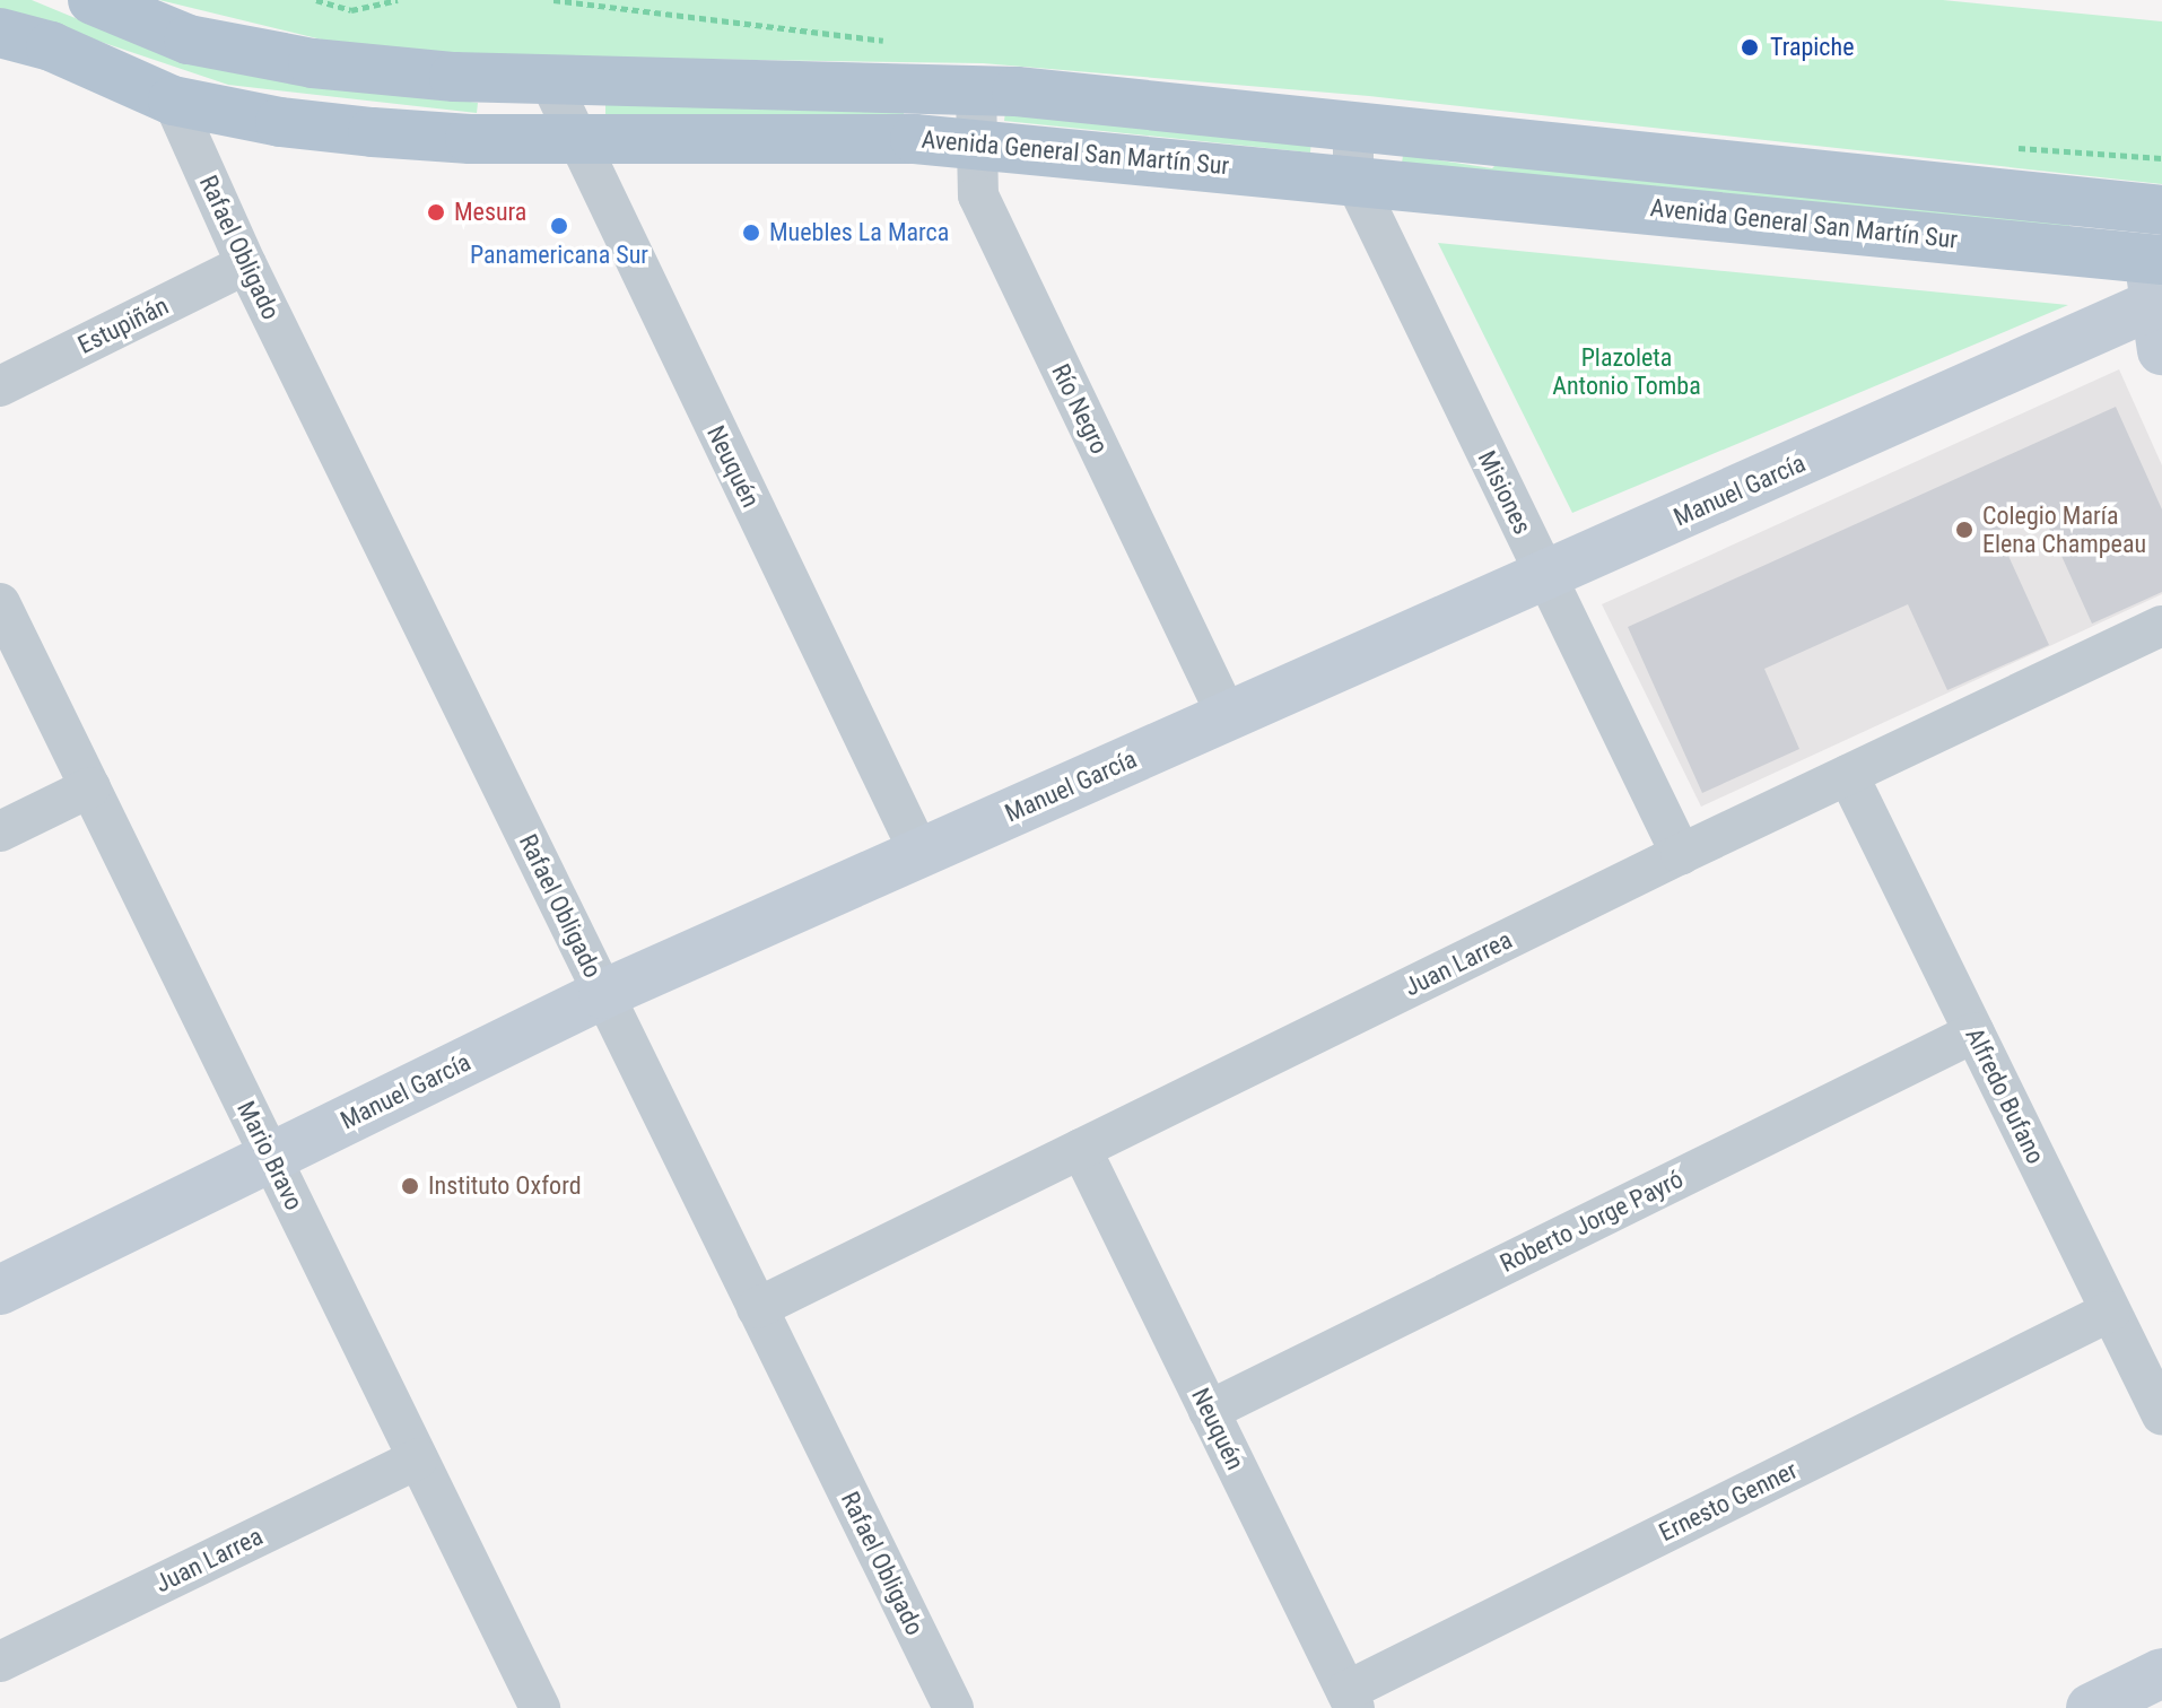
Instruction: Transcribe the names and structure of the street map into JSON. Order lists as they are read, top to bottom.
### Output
{
  "streets": {
    "main road": ["Avenida General San Martín Sur"],
    "street": [
      "Rafael Obligado",
      "Estupiñán",
      "Río Negro",
      "Neuquén",
      "Manuel García",
      "Misiones",
      "Juan Larrea",
      "Alfredo Bufano",
      "Mario Bravo",
      "Roberto Jorge Payró",
      "Ernesto Genner"
    ]
  },
  "crossings": [
    ["Avenida General San Martín Sur", "Rafael Obligado"],
    ["Avenida General San Martín Sur", "Río Negro"],
    ["Avenida General San Martín Sur", "Neuquén"],
    ["Avenida General San Martín Sur", "Manuel García"],
    ["Avenida General San Martín Sur", "Misiones"],
    ["Rafael Obligado", "Estupiñán"],
    ["Rafael Obligado", "Manuel García"],
    ["Rafael Obligado", "Juan Larrea"],
    ["Río Negro", "Manuel García"],
    ["Neuquén", "Manuel García"],
    ["Neuquén", "Juan Larrea"],
    ["Neuquén", "Roberto Jorge Payró"],
    ["Neuquén", "Ernesto Genner"],
    ["Manuel García", "Misiones"],
    ["Manuel García", "Mario Bravo"],
    ["Misiones", "Juan Larrea"],
    ["Juan Larrea", "Alfredo Bufano"],
    ["Juan Larrea", "Mario Bravo"],
    ["Alfredo Bufano", "Roberto Jorge Payró"],
    ["Alfredo Bufano", "Ernesto Genner"]
  ],
  "parks": ["Plazoleta Antonio Tomba"],
  "places": [
    "Trapiche",
    "Mesura",
    "Panamericana Sur",
    "Muebles La Marca",
    "Colegio María Elena Champeau",
    "Instituto Oxford"
  ]
}
